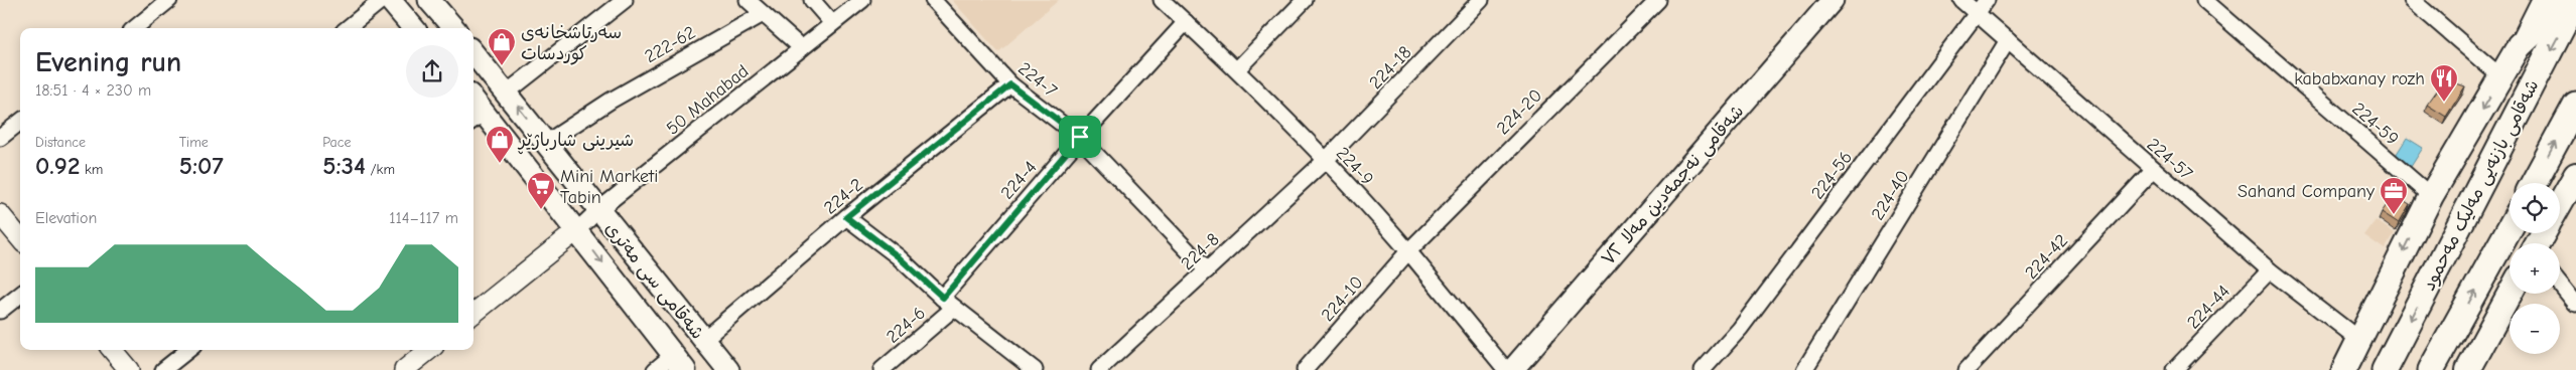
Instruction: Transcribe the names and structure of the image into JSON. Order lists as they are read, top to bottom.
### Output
{
  "streets": {
    "highway": ["شەقامی بازنەیی مەلیک مەحمود"],
    "main road": ["شەقامی نەجمەدین مەلا ٧٢", "شەقامی سی مەتری"],
    "street": [
      "222-62",
      "224-18",
      "224-7",
      "50 Mahabad",
      "224-20",
      "224-59",
      "224-57",
      "224-9",
      "224-56",
      "224-4",
      "224-40",
      "224-2",
      "224-8",
      "224-42",
      "224-10",
      "224-44",
      "224-6"
    ]
  },
  "crossings": [
    ["222-62", "شەقامی سی مەتری"],
    ["224-18", "224-9"],
    ["224-18", "224-8"],
    ["224-7", "224-4"],
    ["224-7", "224-2"],
    ["224-7", "224-8"],
    ["50 Mahabad", "شەقامی سی مەتری"],
    ["224-20", "224-9"],
    ["224-20", "224-10"],
    ["224-57", "224-56"],
    ["224-57", "224-40"],
    ["224-57", "224-42"],
    ["224-57", "224-44"],
    ["224-9", "224-4"],
    ["224-9", "224-8"],
    ["224-9", "224-10"],
    ["224-4", "224-6"],
    ["224-2", "شەقامی سی مەتری"]
  ],
  "places": {
    "shop": ["سە‌رتاشخانە‌ی كوردسات", "شیرینی شارباژێڕ"],
    "restaurant": ["kababxanay rozh"],
    "supermarket": ["Mini Marketi Tabin"],
    "office": ["Sahand Company"]
  },
  "page": {
    "heading": ["Evening run", "18:51 · 4 × 230 m"],
    "stats": [
      ["Distance", "0.92 km"],
      ["Time", "5:07"],
      ["Pace", "5:34 /km"]
    ],
    "map_buttons": ["+", "−"],
    "chart": ["Elevation", "114–117 m"]
  }
}
